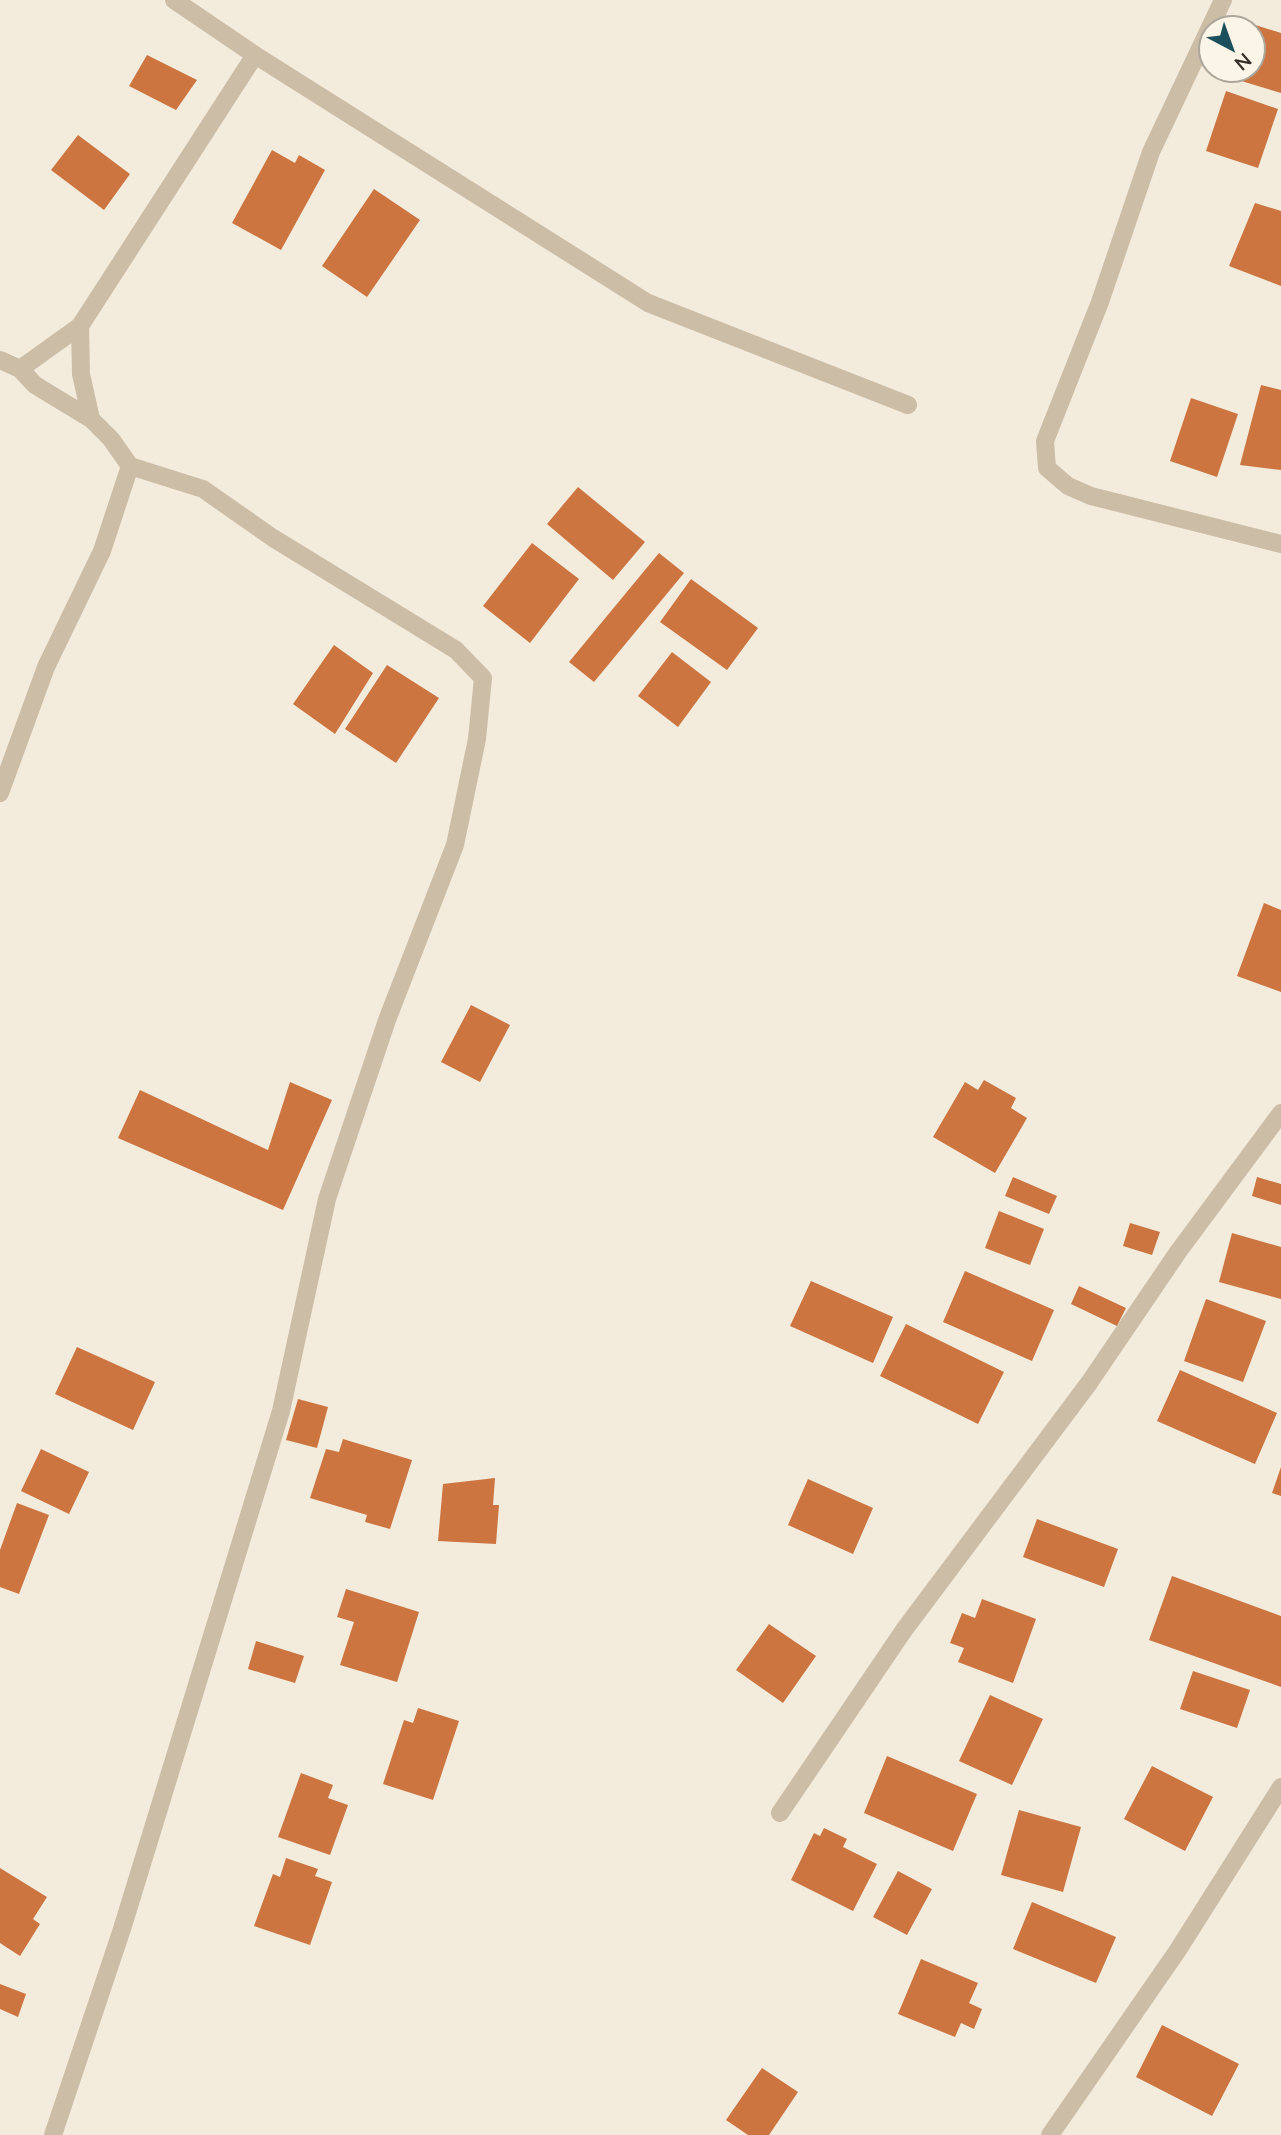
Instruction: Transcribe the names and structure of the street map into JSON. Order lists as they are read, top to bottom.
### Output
{
  "north": "bottom right"
}
